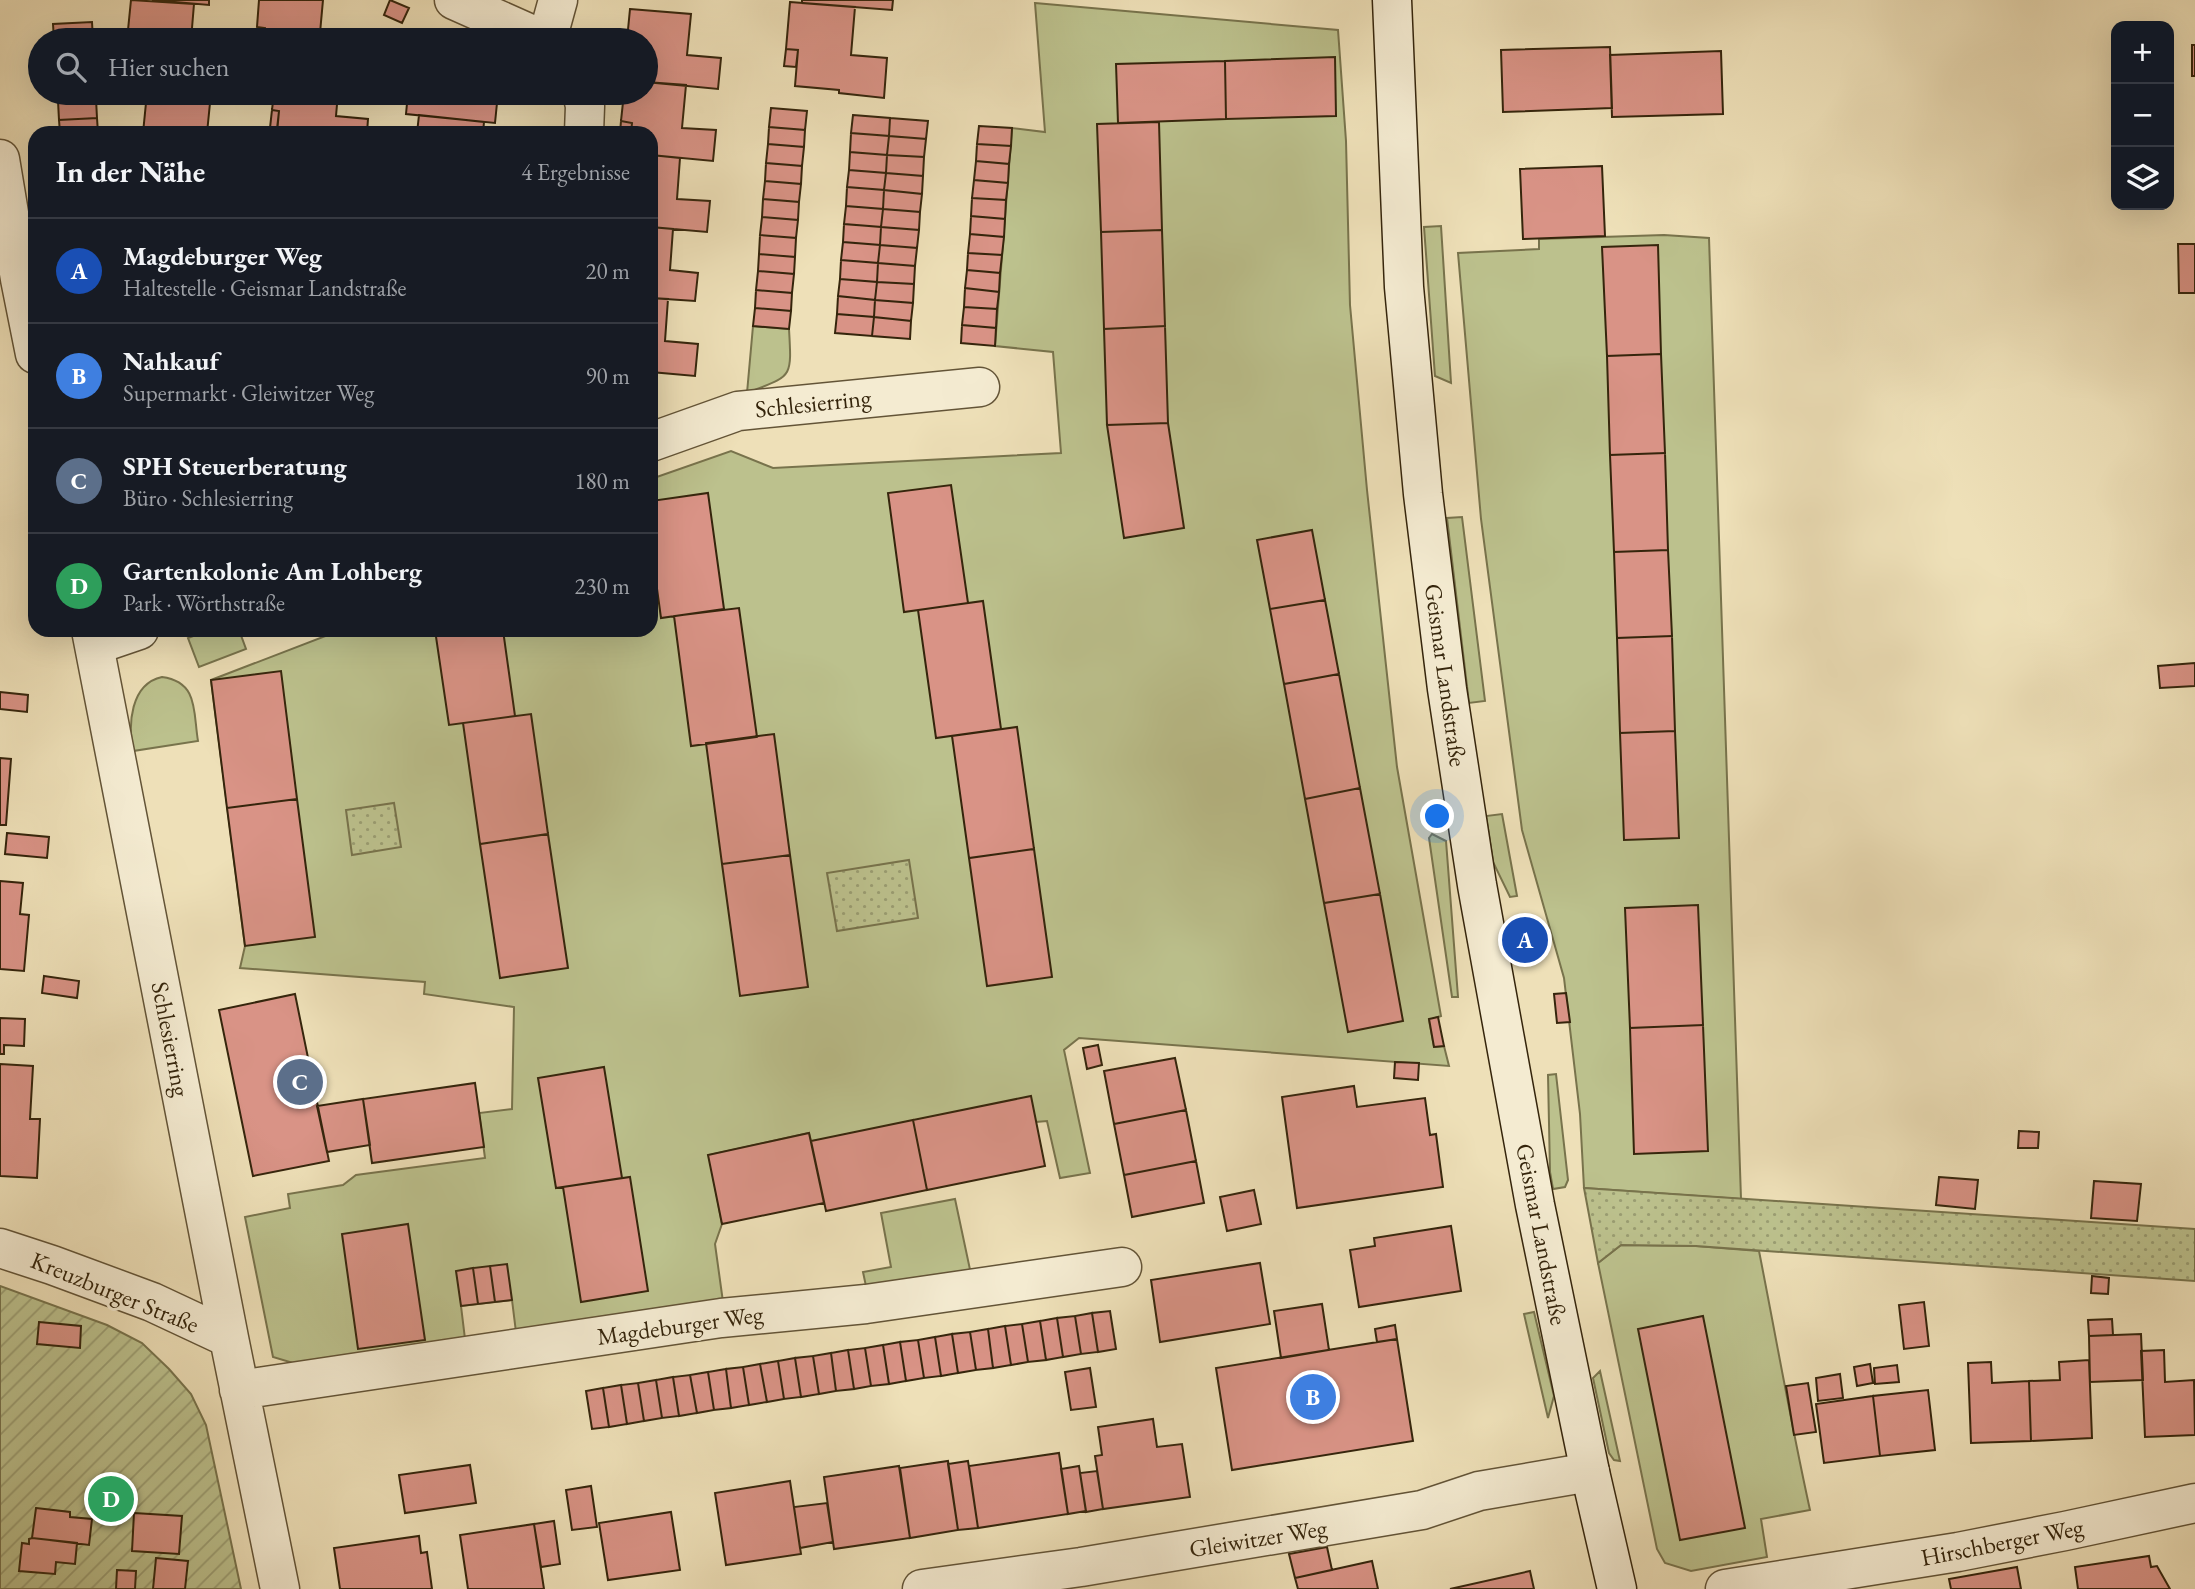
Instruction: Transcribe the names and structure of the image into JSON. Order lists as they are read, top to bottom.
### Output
{
  "streets": {
    "street": [
      "Schlesierring",
      "Geismar Landstraße",
      "Kreuzburger Straße",
      "Magdeburger Weg",
      "Gleiwitzer Weg",
      "Hirschberger Weg"
    ]
  },
  "crossings": [
    ["Schlesierring", "Kreuzburger Straße"],
    ["Schlesierring", "Magdeburger Weg"],
    ["Geismar Landstraße", "Gleiwitzer Weg"]
  ],
  "page": {
    "map_buttons": ["+", "−"],
    "search": "Hier suchen",
    "heading": ["In der Nähe", "4 Ergebnisse"],
    "list": [
      {
        "mark": "A",
        "name": "Magdeburger Weg",
        "note": "Haltestelle · Geismar Landstraße",
        "value": "20 m"
      },
      {
        "mark": "B",
        "name": "Nahkauf",
        "note": "Supermarkt · Gleiwitzer Weg",
        "value": "90 m"
      },
      {
        "mark": "C",
        "name": "SPH Steuerberatung",
        "note": "Büro · Schlesierring",
        "value": "180 m"
      },
      {
        "mark": "D",
        "name": "Gartenkolonie Am Lohberg",
        "note": "Park · Wörthstraße",
        "value": "230 m"
      }
    ],
    "pins": [
      "A",
      "C",
      "B",
      "D"
    ]
  }
}
